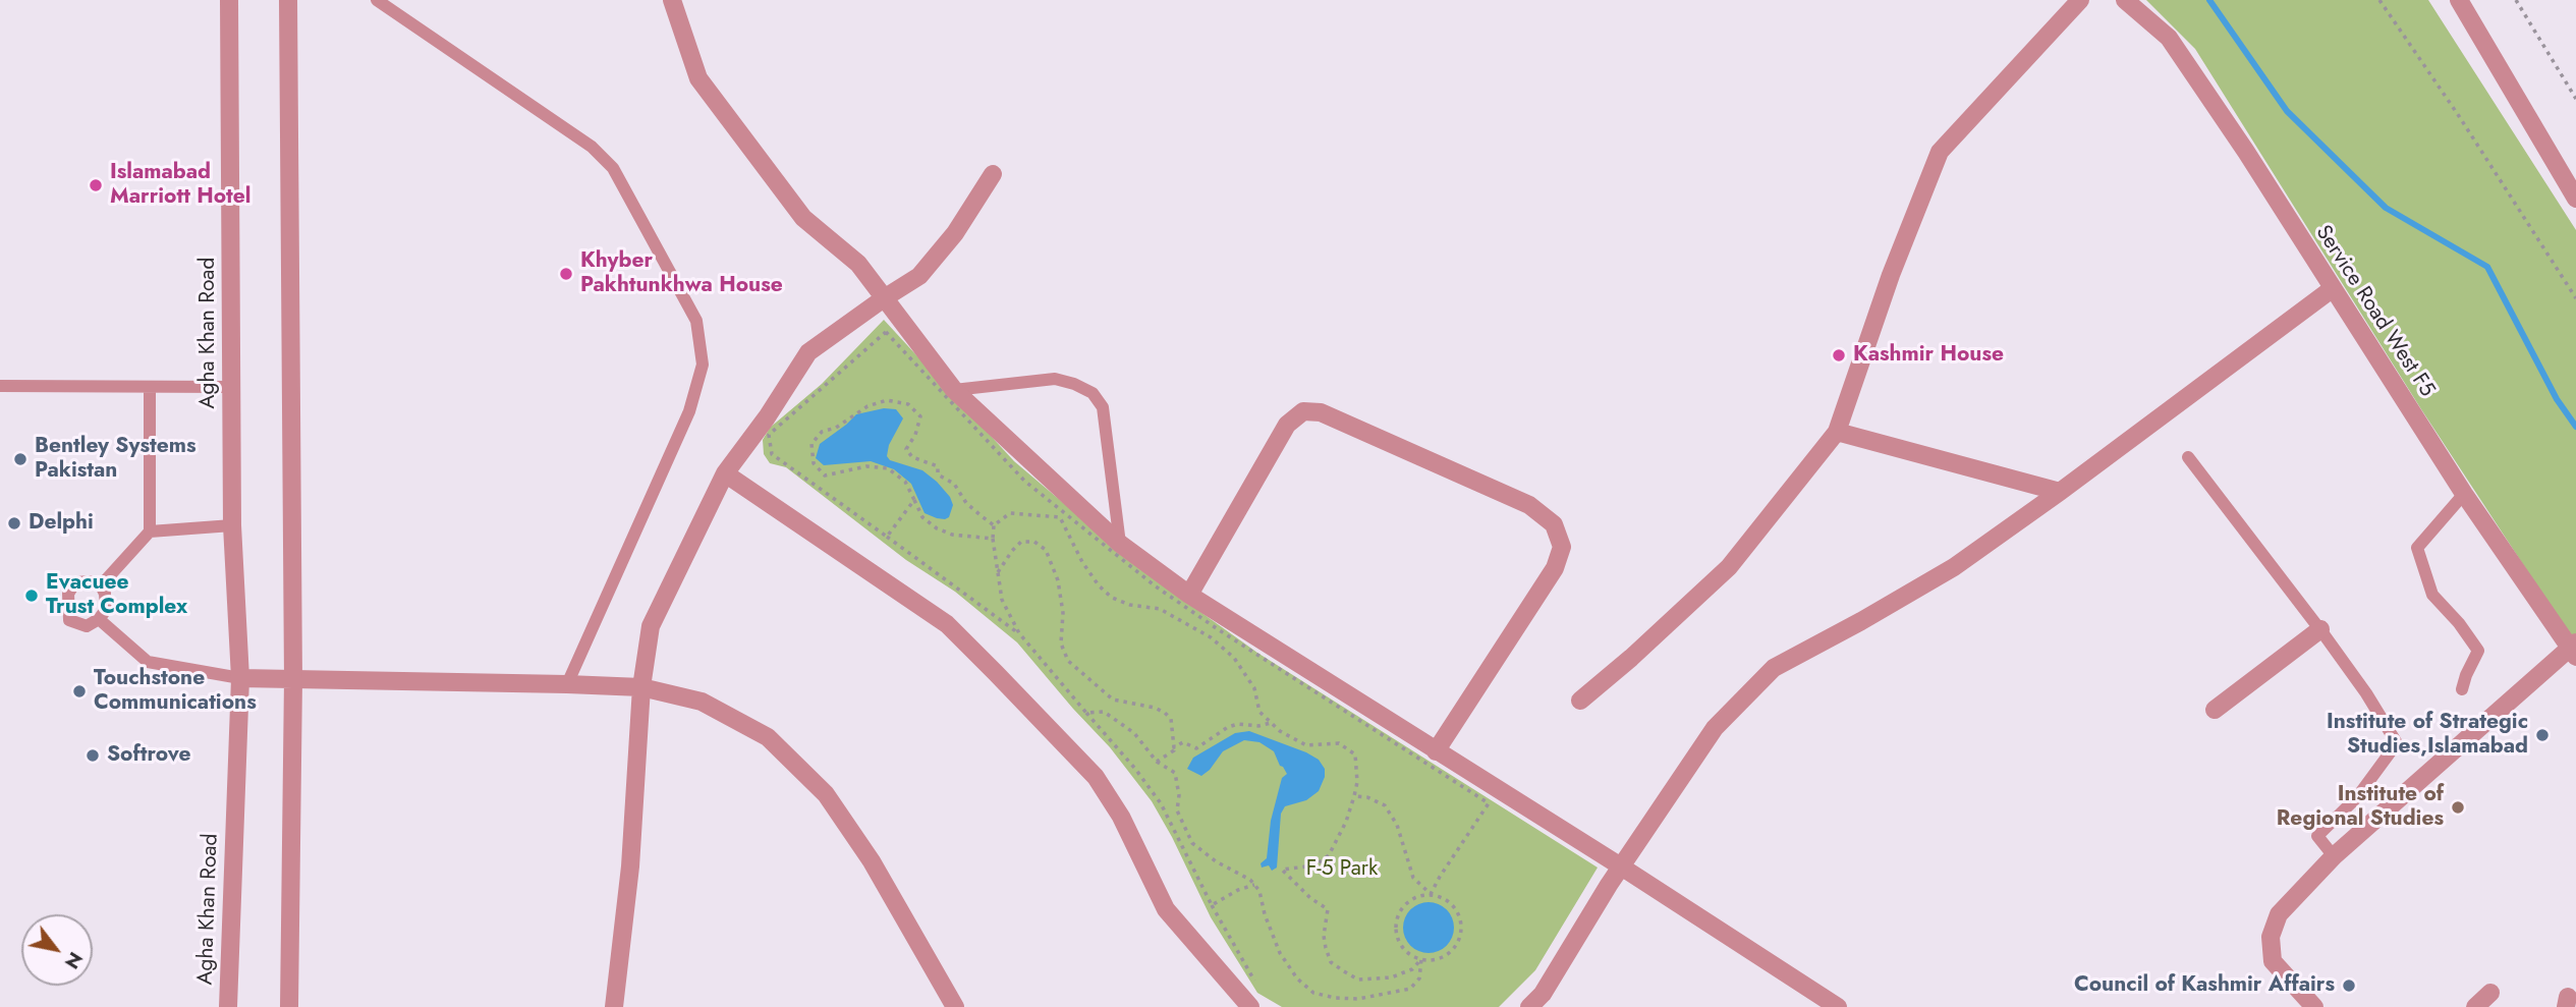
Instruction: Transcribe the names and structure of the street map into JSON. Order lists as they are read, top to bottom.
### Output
{
  "streets": {
    "street": ["Service Road West F5", "Agha Khan Road"]
  },
  "parks": ["F-5 Park"],
  "places": [
    "Islamabad Marriott Hotel",
    "Khyber Pakhtunkhwa House",
    "Kashmir House",
    "Bentley Systems Pakistan",
    "Delphi",
    "Evacuee Trust Complex",
    "Touchstone Communications",
    "Institute of Strategic Studies,Islamabad",
    "Softrove",
    "Institute of Regional Studies",
    "Council of Kashmir Affairs"
  ],
  "north": "bottom right"
}
